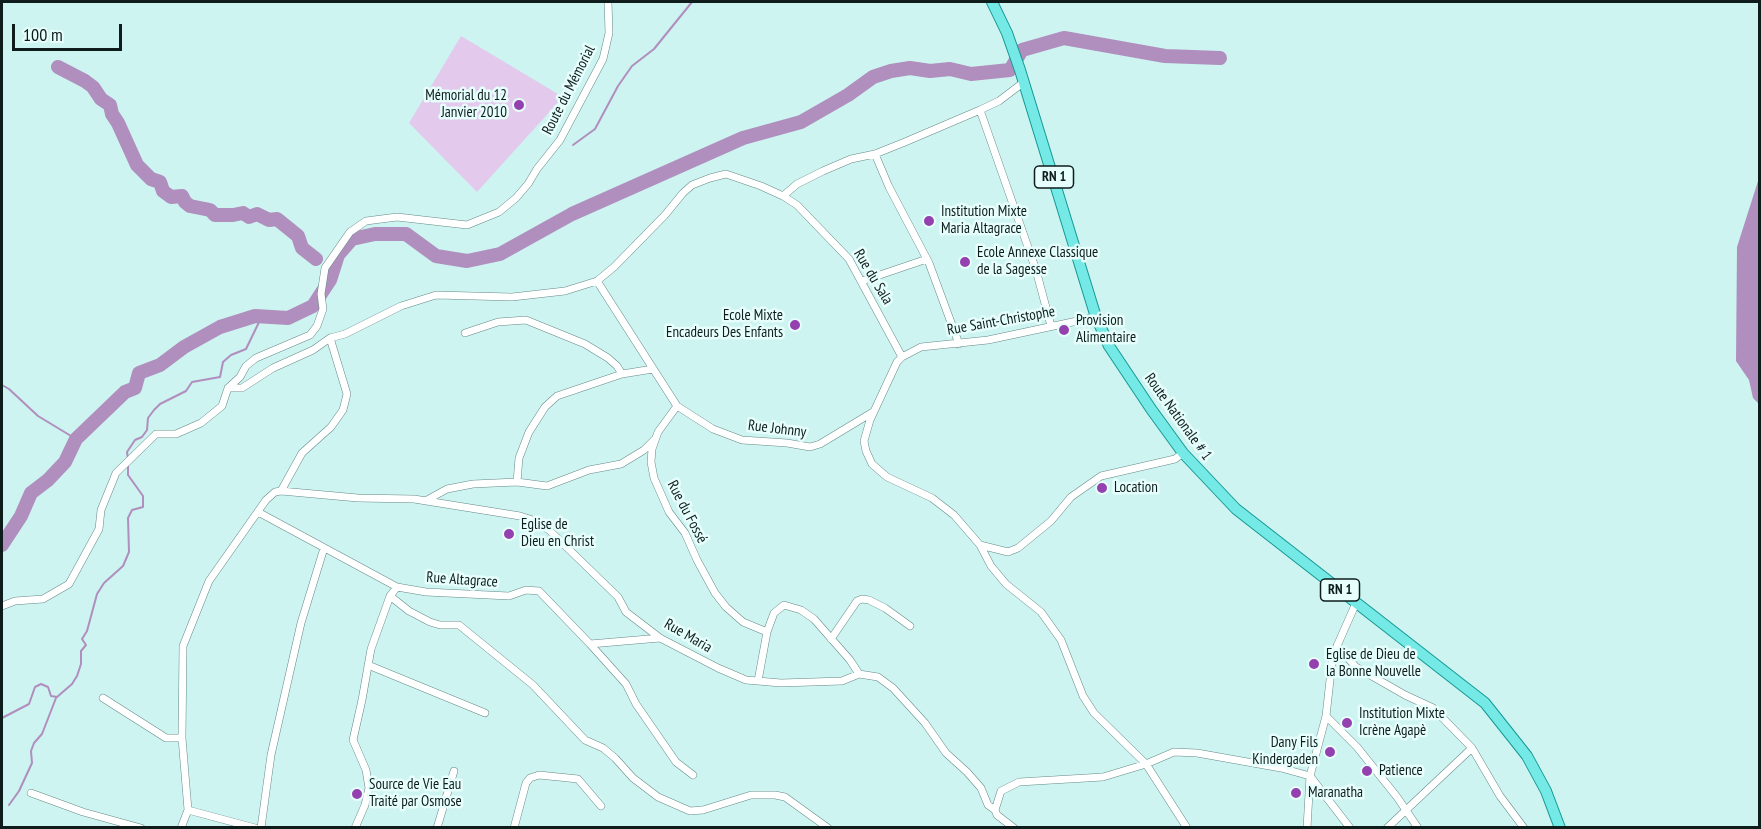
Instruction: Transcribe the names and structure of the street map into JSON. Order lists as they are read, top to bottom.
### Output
{
  "streets": {
    "main road": ["RN 1", "Route Nationale # 1"],
    "street": [
      "Route du Mémorial",
      "Rue du Sala",
      "Rue Saint-Christophe",
      "Rue Johnny",
      "Rue du Fossé",
      "Rue Altagrace",
      "Rue Maria"
    ]
  },
  "crossings": [
    ["Rue du Sala", "Rue Saint-Christophe"],
    ["Rue Saint-Christophe", "Route Nationale # 1"],
    ["Rue Johnny", "Rue du Fossé"]
  ],
  "places": [
    "Mémorial du 12 Janvier 2010",
    "Institution Mixte Maria Altagrace",
    "Ecole Annexe Classique de la Sagesse",
    "Ecole Mixte Encadeurs Des Enfants",
    "Provision Alimentaire",
    "Location",
    "Eglise de Dieu en Christ",
    "Eglise de Dieu de la Bonne Nouvelle",
    "Institution Mixte Icrène Agapè",
    "Dany Fils Kindergaden",
    "Patience",
    "Maranatha",
    "Source de Vie Eau Traité par Osmose"
  ],
  "scale_bar": "100 m"
}
